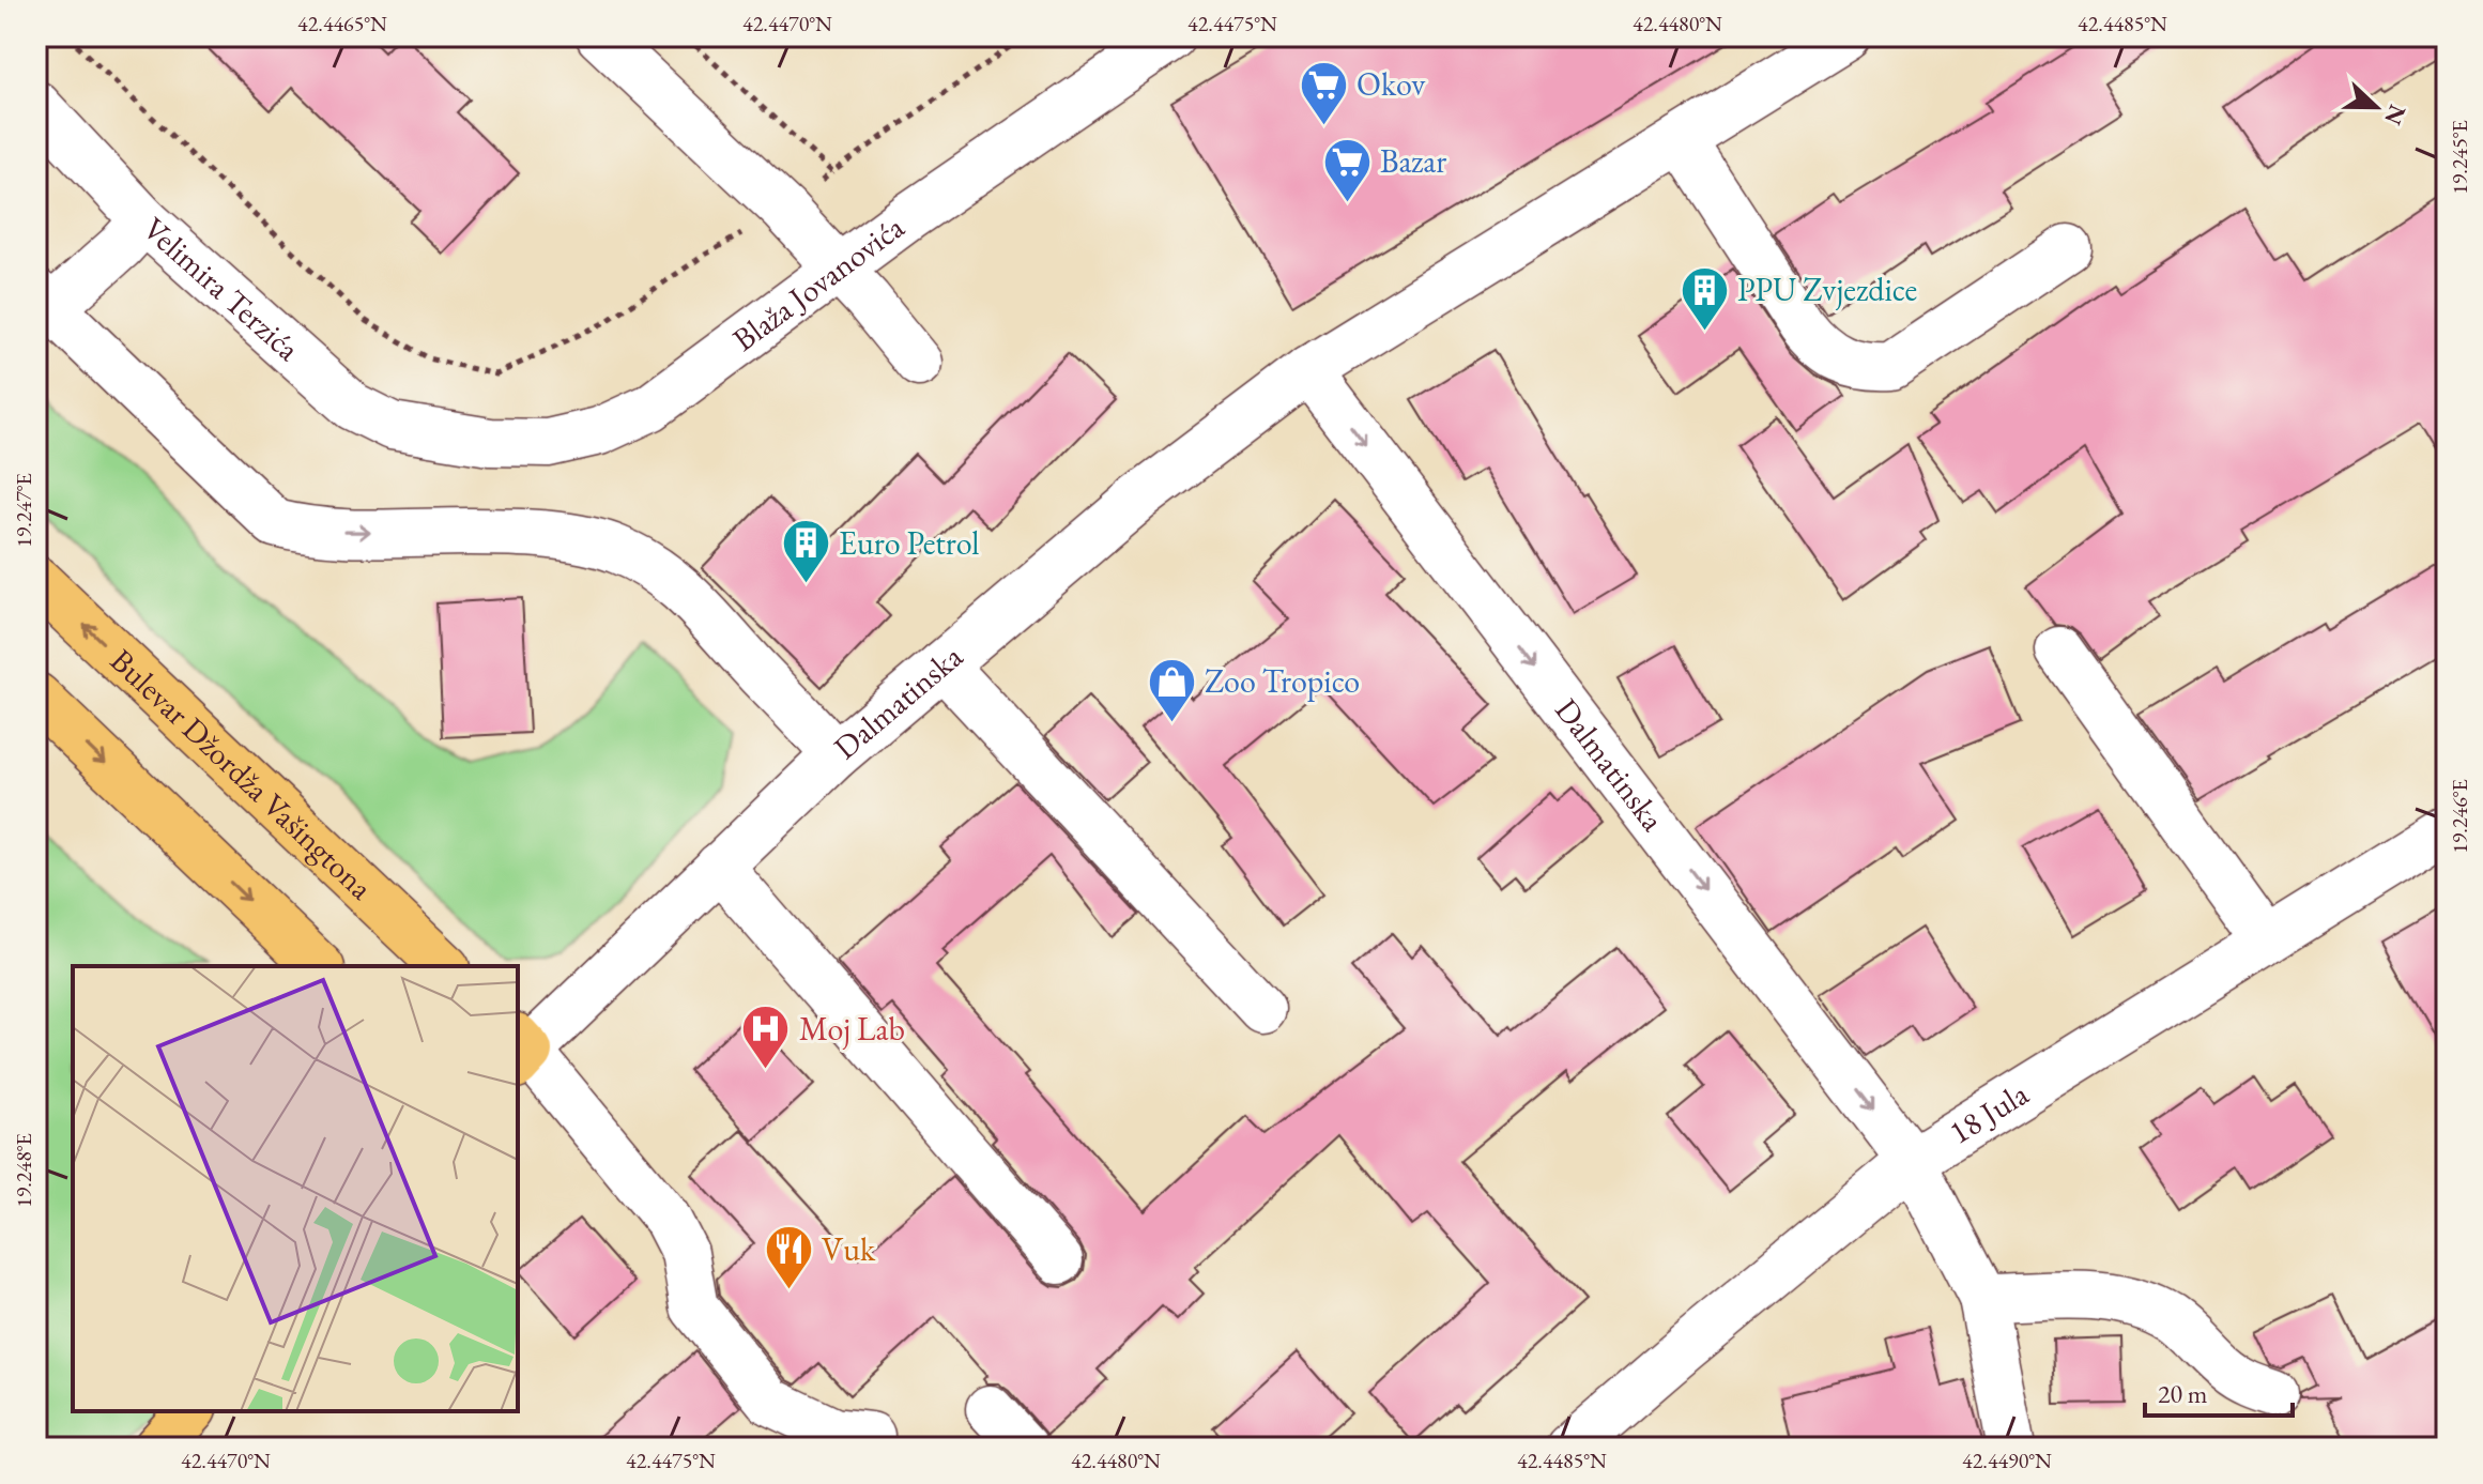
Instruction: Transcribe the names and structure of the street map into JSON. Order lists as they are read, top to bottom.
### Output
{
  "streets": {
    "main road": ["Bulevar Džordža Vašingtona"],
    "street": [
      "Blaža Jovanovića",
      "Velimira Terzića",
      "Dalmatinska",
      "18 Jula"
    ]
  },
  "crossings": [
    ["Blaža Jovanovića", "Velimira Terzića"],
    ["Dalmatinska", "18 Jula"]
  ],
  "places": {
    "supermarket": ["Okov", "Bazar"],
    "building": ["PPU Zvjezdice", "Euro Petrol"],
    "shop": ["Zoo Tropico"],
    "hospital": ["Moj Lab"],
    "restaurant": ["Vuk"]
  },
  "scale_bar": "20 m",
  "north": "right",
  "coordinates": [
    "42.4465°N",
    "42.4470°N",
    "42.4475°N",
    "42.4480°N",
    "42.4485°N",
    "19.245°E",
    "19.247°E",
    "19.246°E",
    "19.248°E",
    "42.4490°N"
  ]
}
